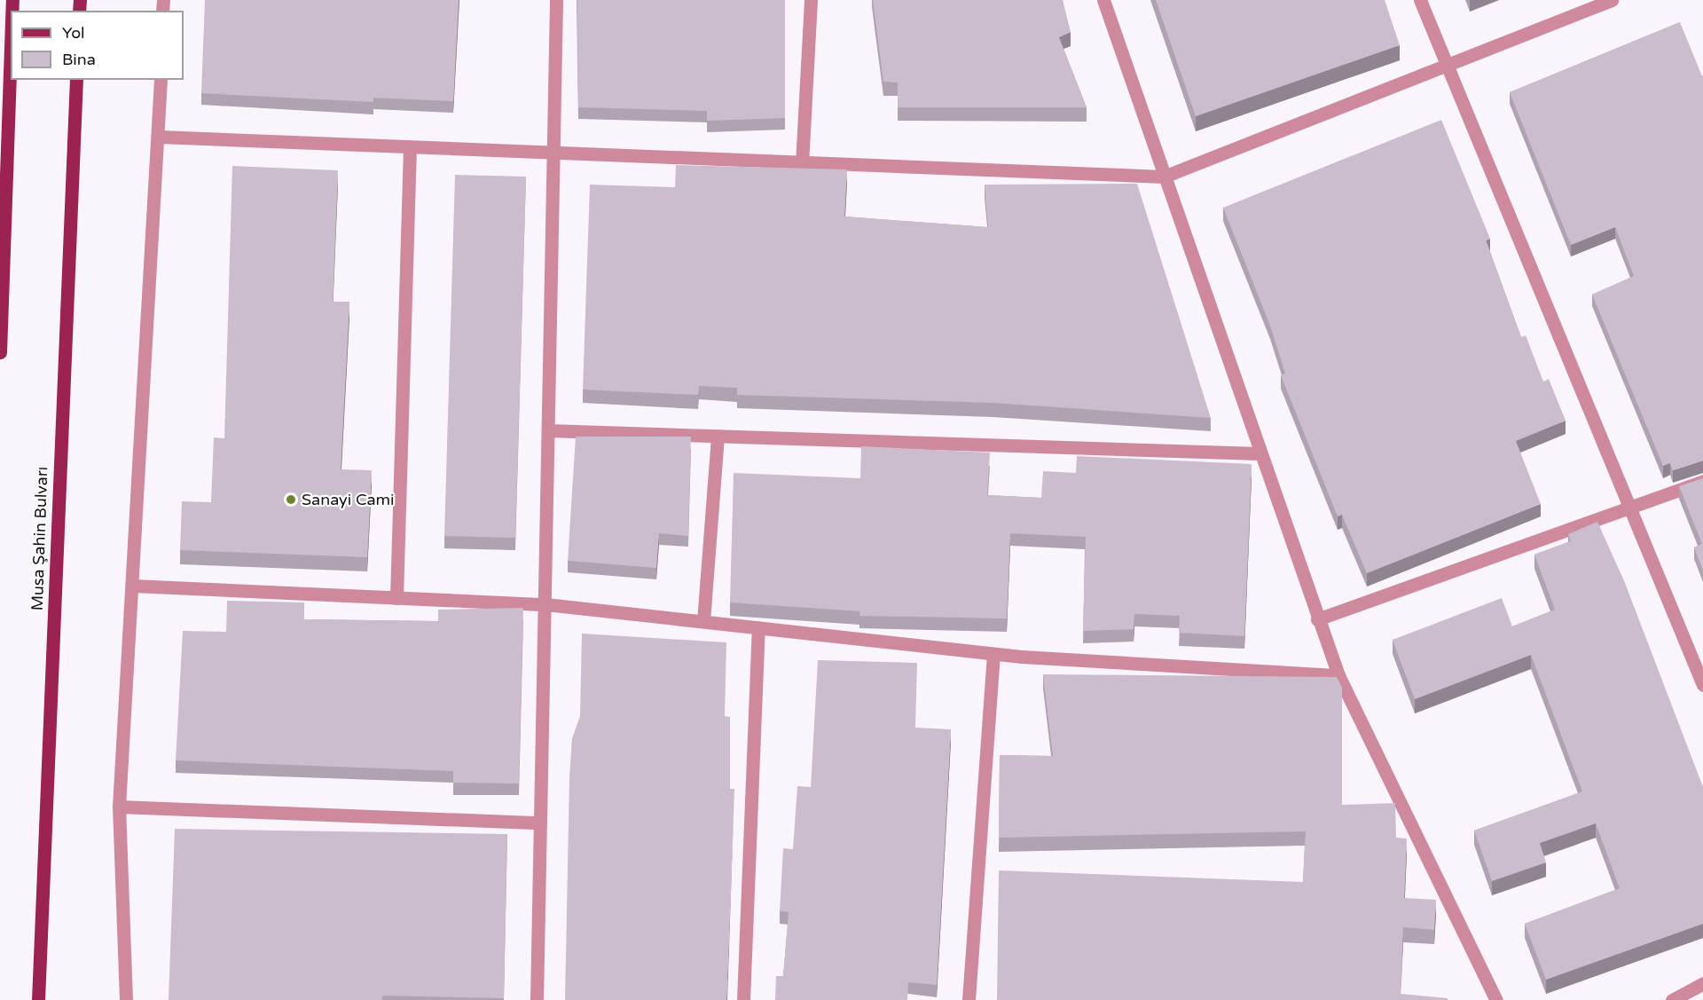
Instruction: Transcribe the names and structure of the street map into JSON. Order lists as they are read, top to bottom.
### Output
{
  "streets": {
    "main road": ["Musa Şahin Bulvarı"]
  },
  "places": ["Sanayi Cami"],
  "legend": ["Yol", "Bina"]
}
